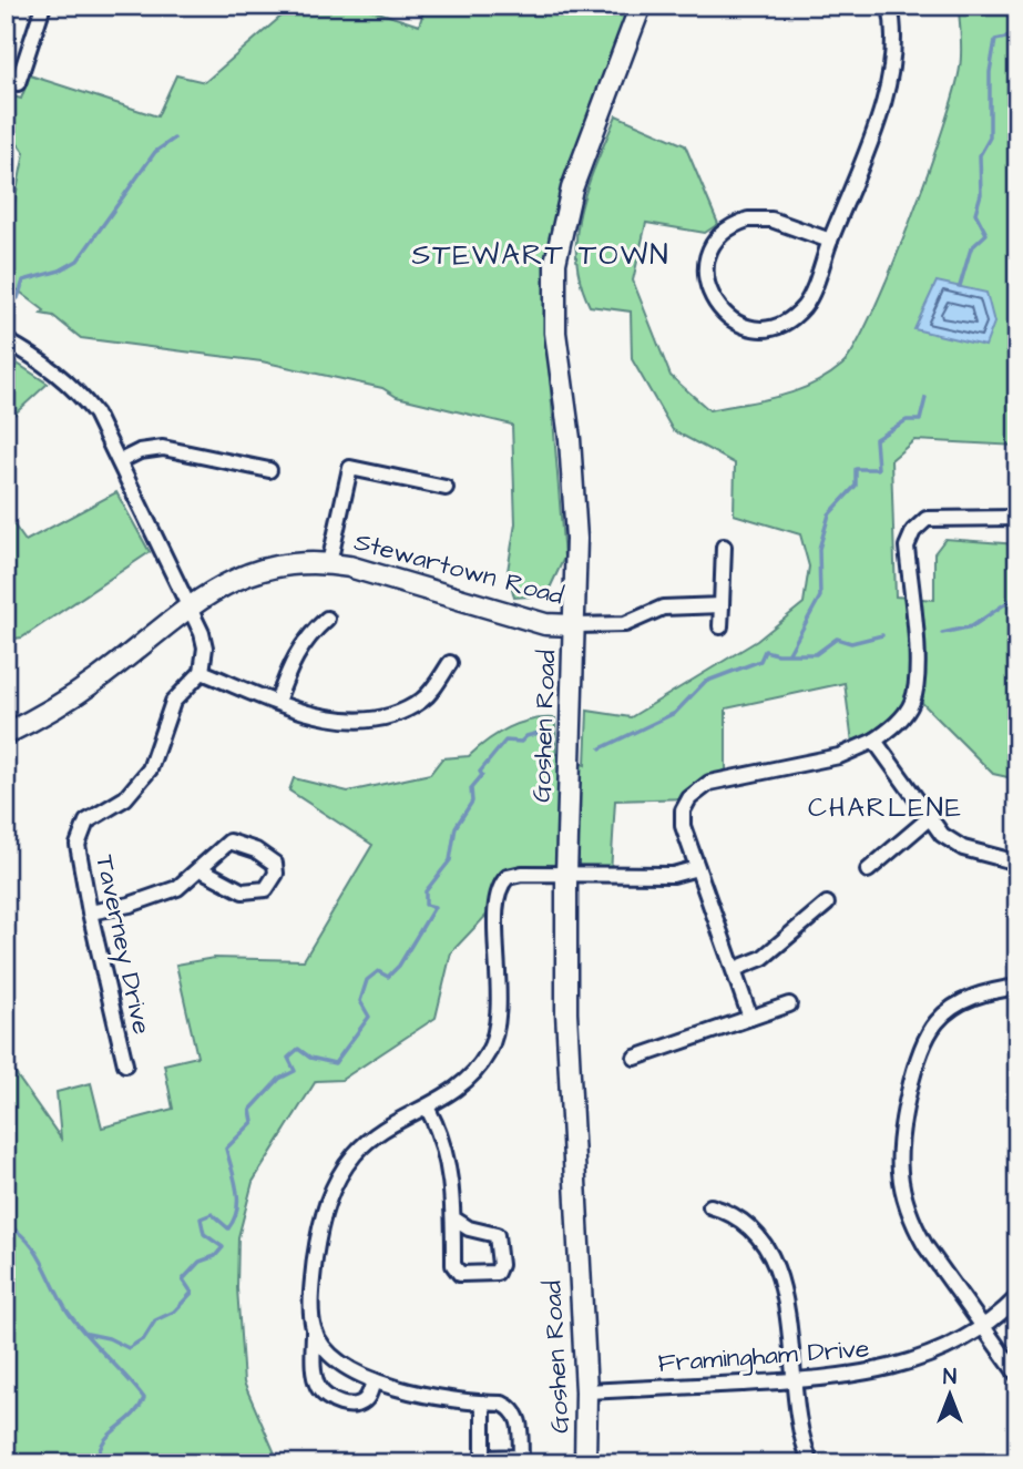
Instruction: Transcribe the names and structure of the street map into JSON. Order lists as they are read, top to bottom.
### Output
{
  "streets": {
    "street": [
      "Stewartown Road",
      "Goshen Road",
      "Taverney Drive",
      "Framingham Drive"
    ]
  },
  "crossings": [
    ["Stewartown Road", "Goshen Road"],
    ["Goshen Road", "Framingham Drive"]
  ],
  "districts": ["STEWART TOWN", "CHARLENE"],
  "north": "top"
}
